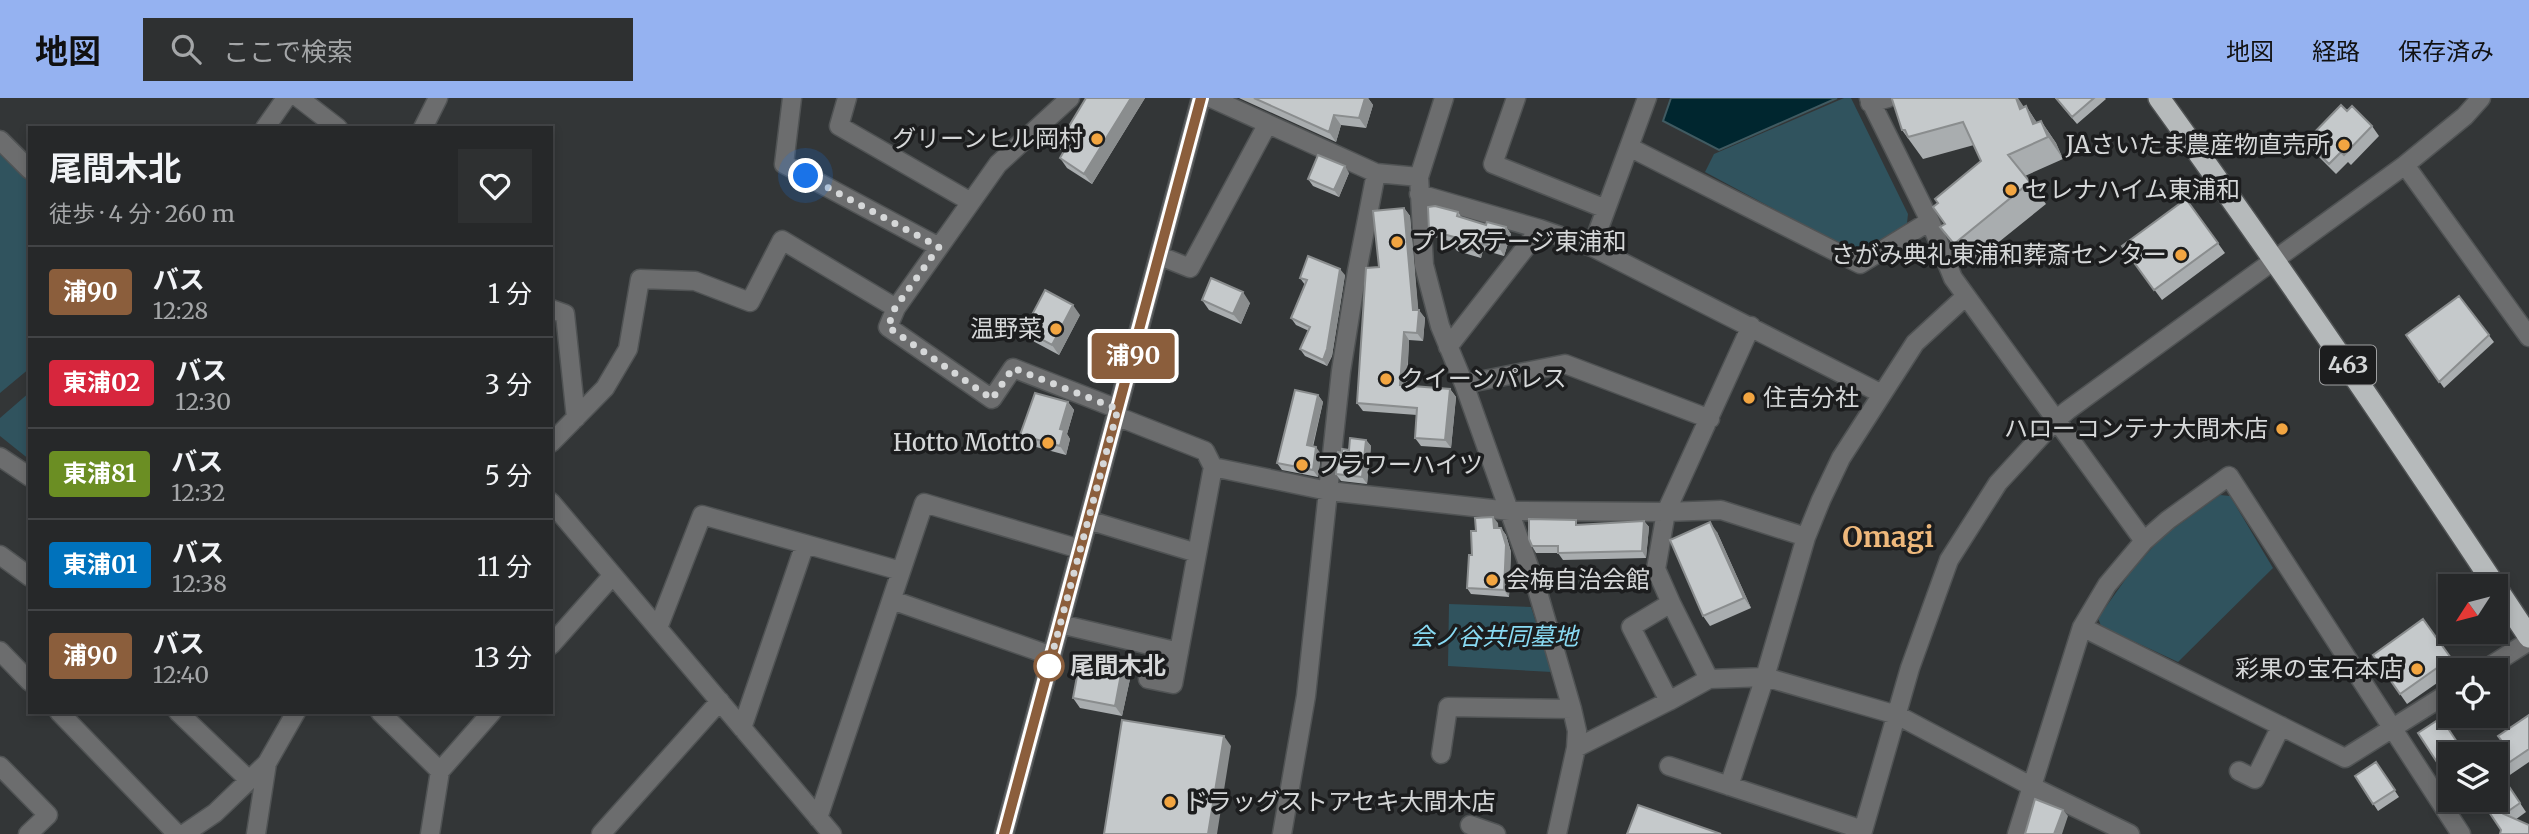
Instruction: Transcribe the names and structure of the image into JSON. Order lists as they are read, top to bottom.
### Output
{
  "streets": {
    "highway": ["463"]
  },
  "districts": ["Omagi"],
  "parks": ["会ノ谷共同墓地"],
  "places": [
    "グリーンヒル岡村",
    "JAさいたま農産物直売所",
    "セレナハイム東浦和",
    "プレステージ東浦和",
    "さがみ典礼東浦和葬斎センター",
    "温野菜",
    "クイーンパレス",
    "住吉分社",
    "ハローコンテナ大間木店",
    "Hotto Motto",
    "フラワーハイツ",
    "会梅自治会館",
    "尾間木北",
    "彩果の宝石本店",
    "ドラッグストアセキ大間木店"
  ],
  "lines": ["bus line 浦90"],
  "north": "bottom left",
  "page": {
    "header": "地図",
    "search": "ここで検索",
    "nav": ["地図", "経路", "保存済み"],
    "on_map": "浦90",
    "heading": ["尾間木北", "徒歩 · 4 分 · 260 m"],
    "list": [
      {
        "mark": "浦90",
        "name": "バス",
        "note": "12:28",
        "value": "1 分"
      },
      {
        "mark": "東浦02",
        "name": "バス",
        "note": "12:30",
        "value": "3 分"
      },
      {
        "mark": "東浦81",
        "name": "バス",
        "note": "12:32",
        "value": "5 分"
      },
      {
        "mark": "東浦01",
        "name": "バス",
        "note": "12:38",
        "value": "11 分"
      },
      {
        "mark": "浦90",
        "name": "バス",
        "note": "12:40",
        "value": "13 分"
      }
    ]
  }
}
